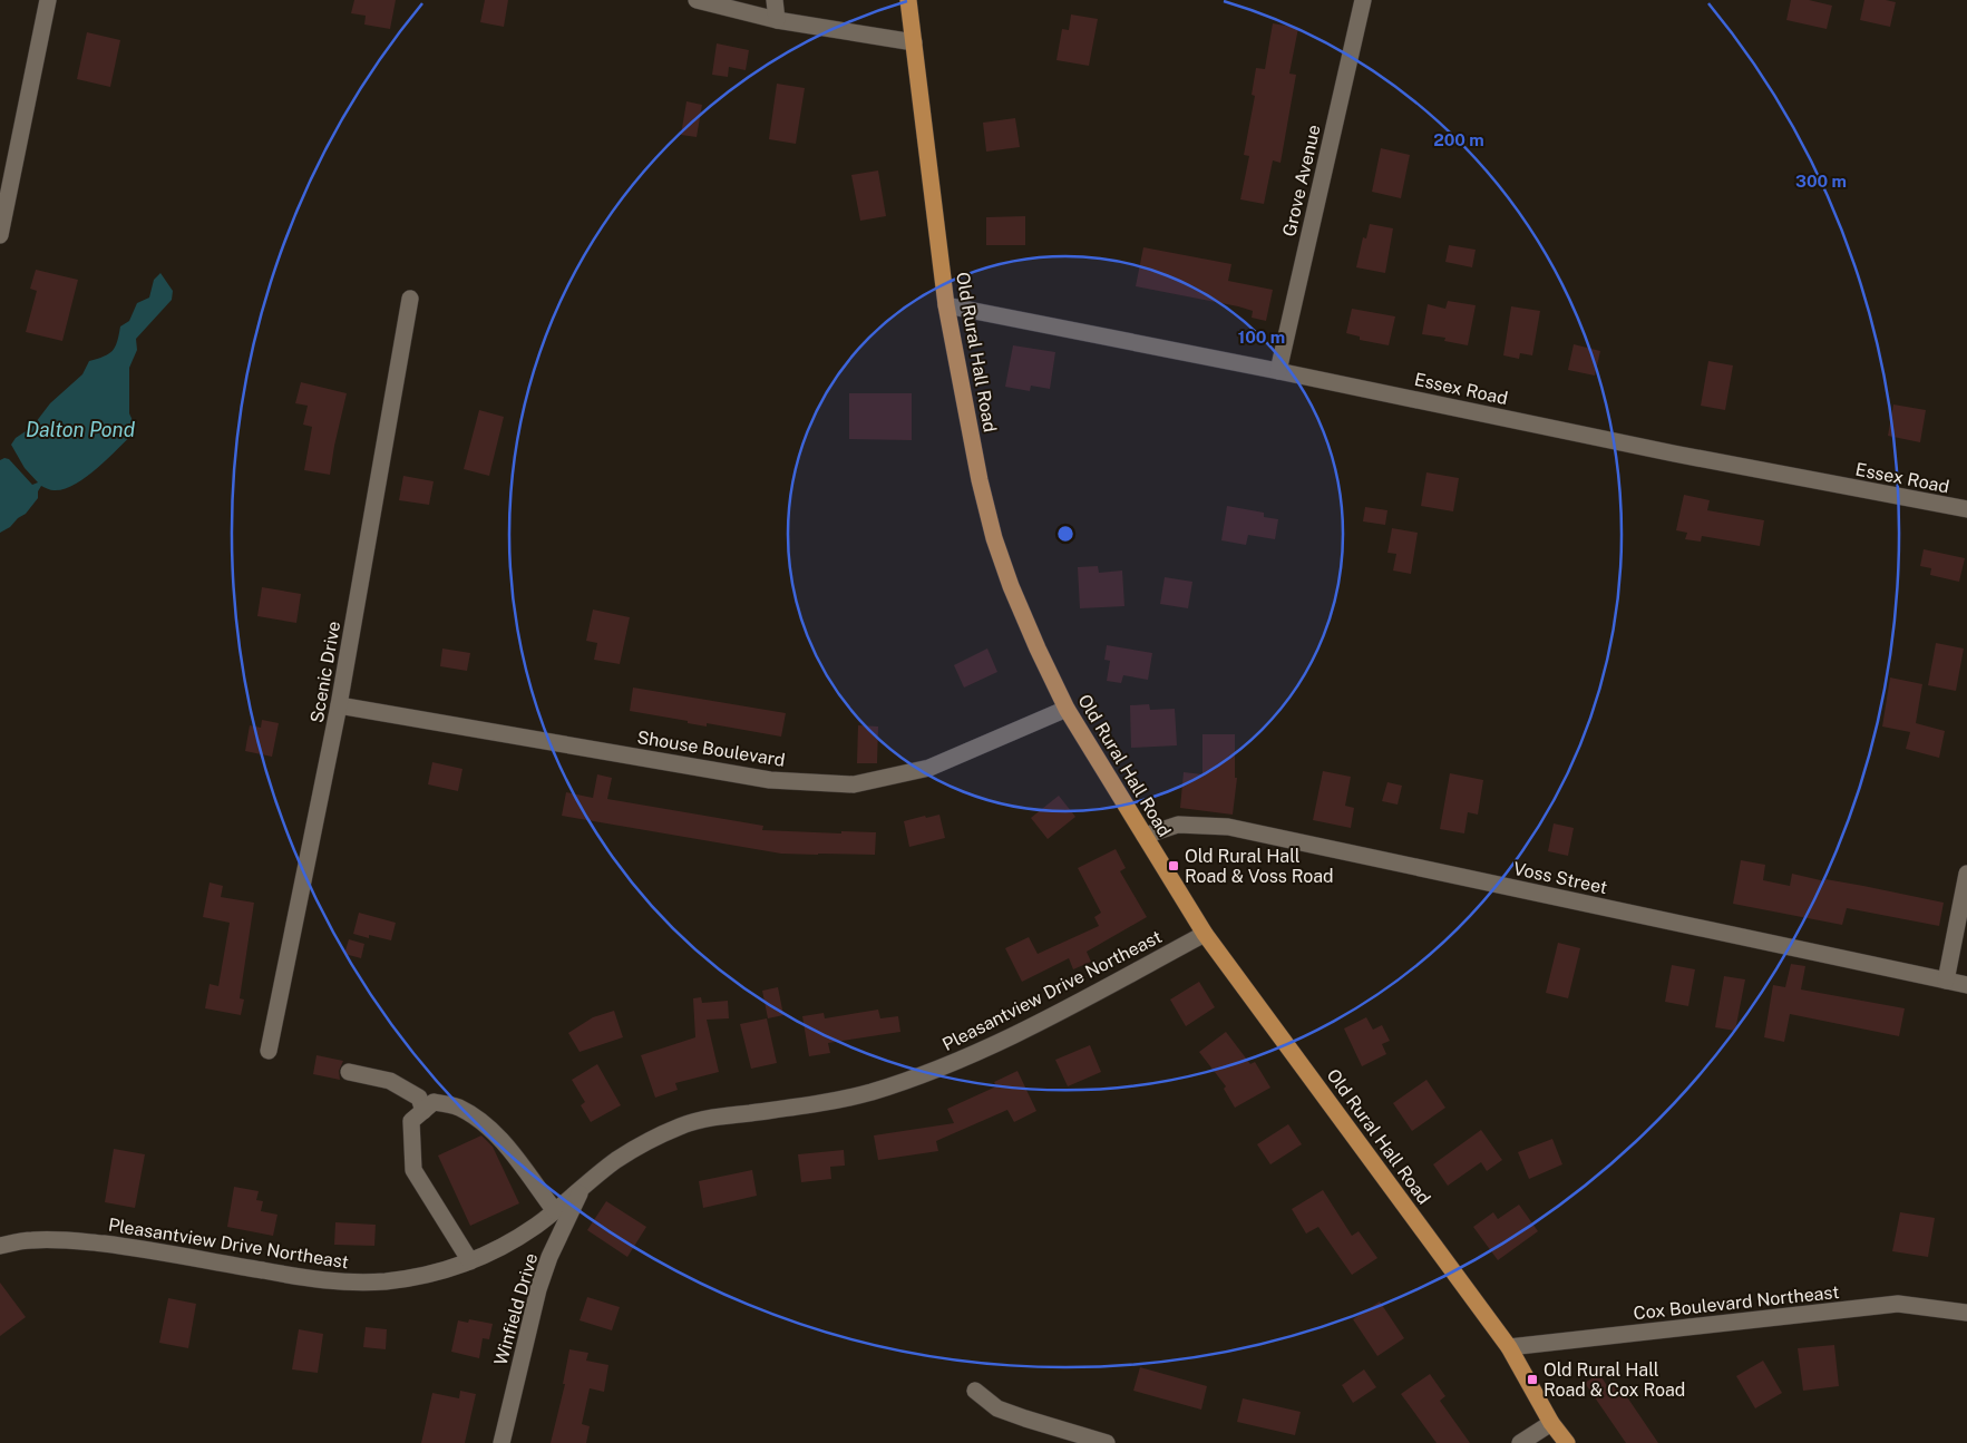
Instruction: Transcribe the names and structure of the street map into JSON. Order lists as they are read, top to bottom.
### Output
{
  "streets": {
    "main road": ["Old Rural Hall Road"],
    "street": [
      "Grove Avenue",
      "Essex Road",
      "Scenic Drive",
      "Shouse Boulevard",
      "Voss Street",
      "Pleasantview Drive Northeast",
      "Cox Boulevard Northeast",
      "Winfield Drive"
    ]
  },
  "crossings": [
    ["Grove Avenue", "Essex Road"],
    ["Old Rural Hall Road", "Essex Road"],
    ["Old Rural Hall Road", "Shouse Boulevard"],
    ["Old Rural Hall Road", "Voss Street"],
    ["Old Rural Hall Road", "Pleasantview Drive Northeast"],
    ["Old Rural Hall Road", "Cox Boulevard Northeast"],
    ["Scenic Drive", "Shouse Boulevard"],
    ["Pleasantview Drive Northeast", "Winfield Drive"]
  ],
  "water": ["Dalton Pond"],
  "places": {
    "transit": ["Old Rural Hall Road & Voss Road", "Old Rural Hall Road & Cox Road"]
  },
  "rings": ["200 m", "300 m", "100 m"]
}
